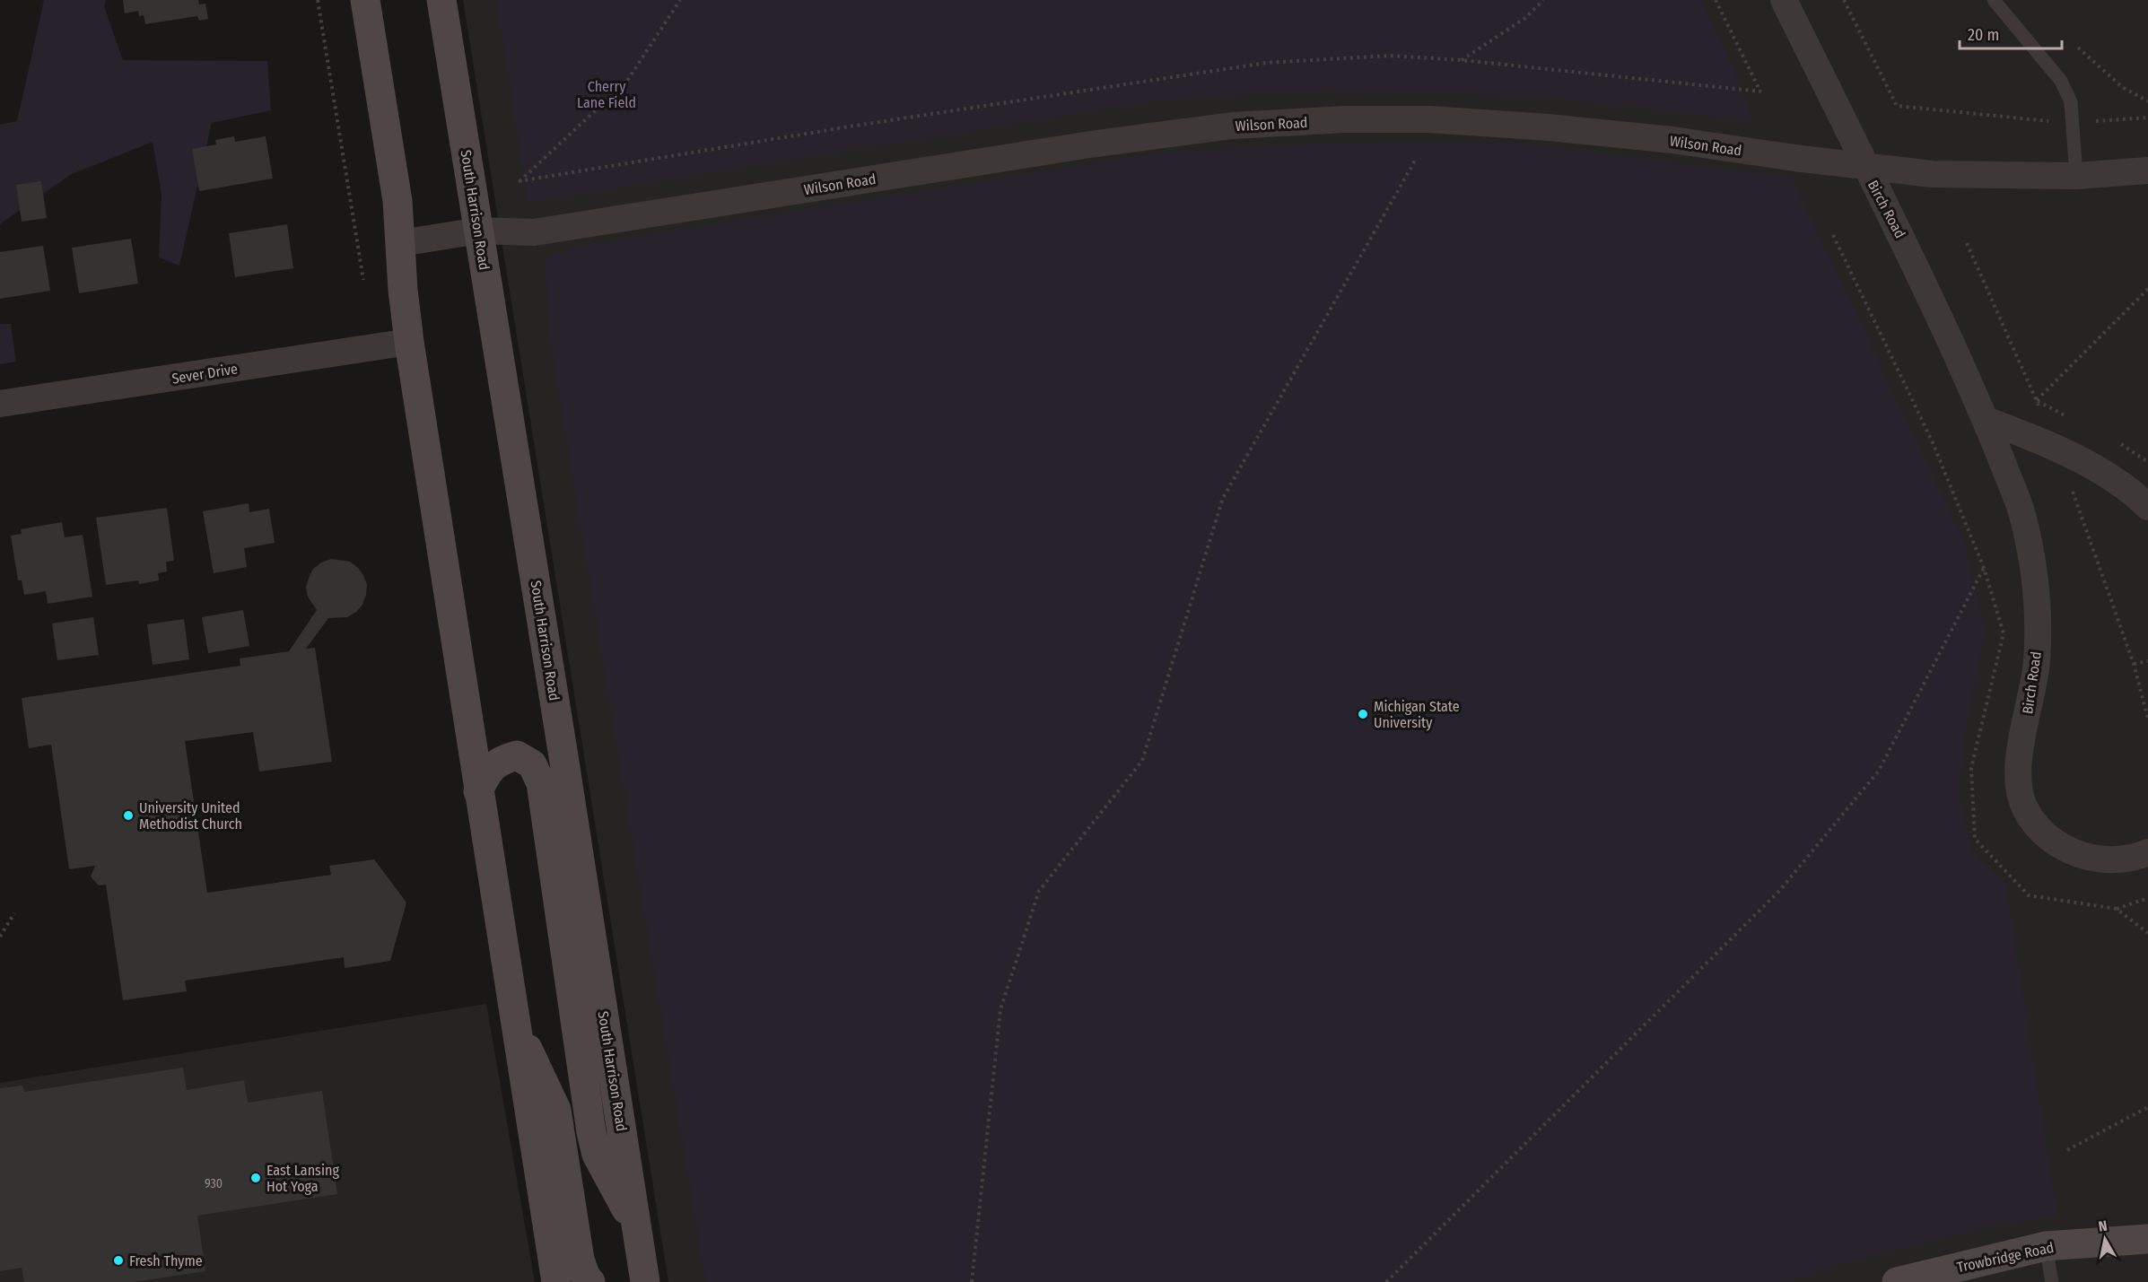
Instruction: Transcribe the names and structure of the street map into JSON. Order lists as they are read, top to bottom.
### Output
{
  "streets": {
    "street": [
      "Wilson Road",
      "Birch Road",
      "South Harrison Road",
      "Sever Drive",
      "Trowbridge Road"
    ]
  },
  "crossings": [
    ["Wilson Road", "Birch Road"],
    ["Wilson Road", "South Harrison Road"]
  ],
  "parks": ["Cherry Lane Field"],
  "places": [
    "Michigan State University",
    "University United Methodist Church",
    "East Lansing Hot Yoga",
    "Fresh Thyme"
  ],
  "house_numbers": ["930"],
  "scale_bar": "20 m",
  "north": "top"
}
